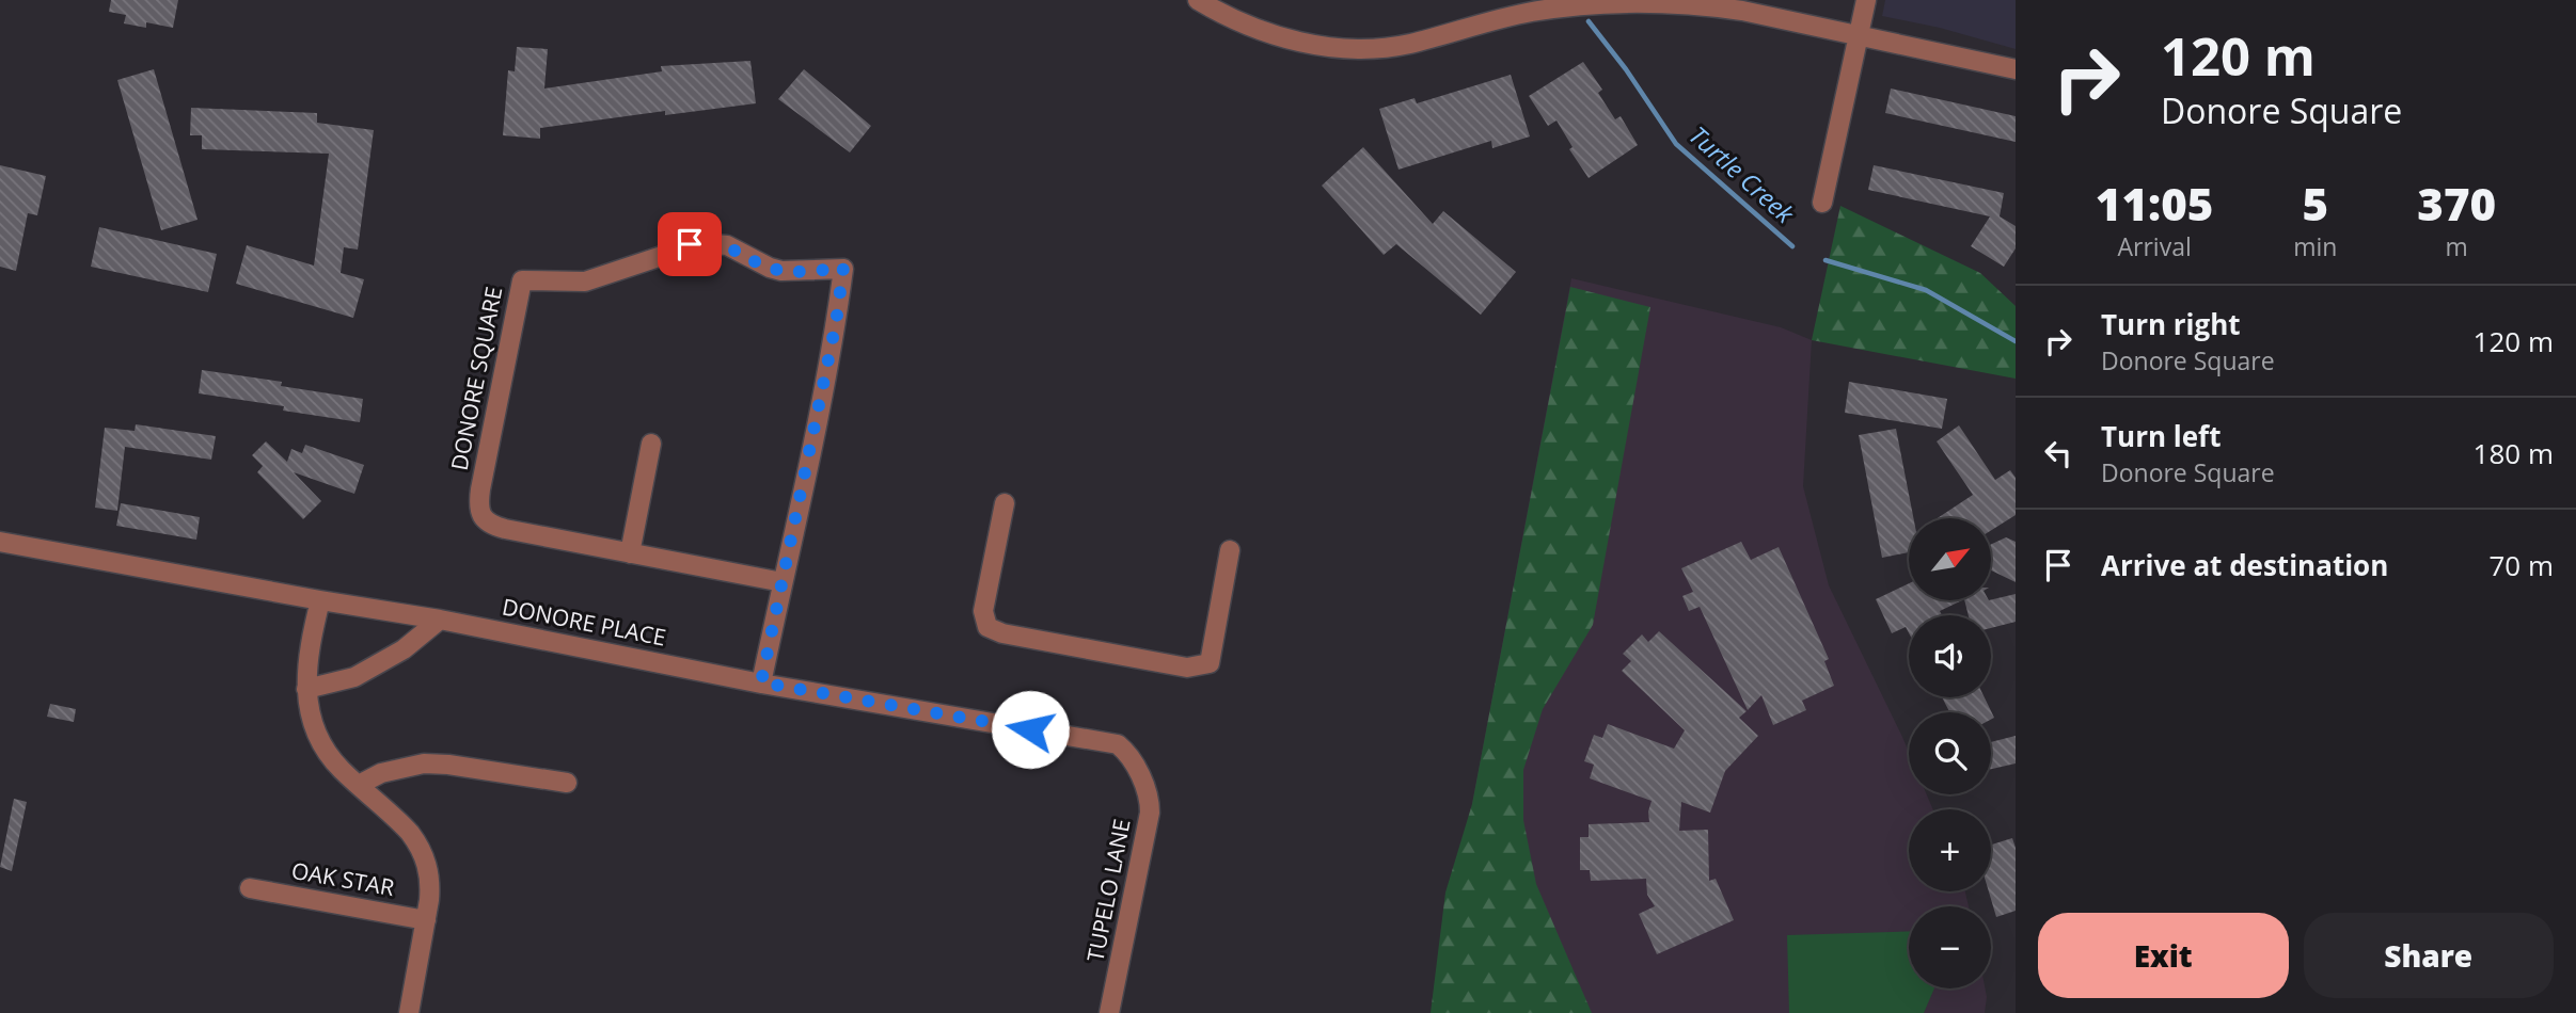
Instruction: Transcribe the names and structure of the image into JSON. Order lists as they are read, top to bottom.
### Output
{
  "streets": {
    "street": [
      "DONORE SQUARE",
      "DONORE PLACE",
      "OAK STAR",
      "TUPELO LANE"
    ]
  },
  "crossings": [
    ["DONORE SQUARE", "DONORE PLACE"],
    ["DONORE PLACE", "TUPELO LANE"]
  ],
  "water": ["Turtle Creek"],
  "north": "top right",
  "page": {
    "turn": ["120 m", "Donore Square"],
    "eta": [
      "11:05",
      "Arrival",
      "5",
      "min",
      "370",
      "m"
    ],
    "list": [
      {
        "name": "Turn right",
        "note": "Donore Square",
        "value": "120 m"
      },
      {
        "name": "Turn left",
        "note": "Donore Square",
        "value": "180 m"
      },
      {
        "name": "Arrive at destination",
        "value": "70 m"
      }
    ],
    "map_buttons": ["+", "−"],
    "buttons": ["Exit", "Share"]
  }
}
